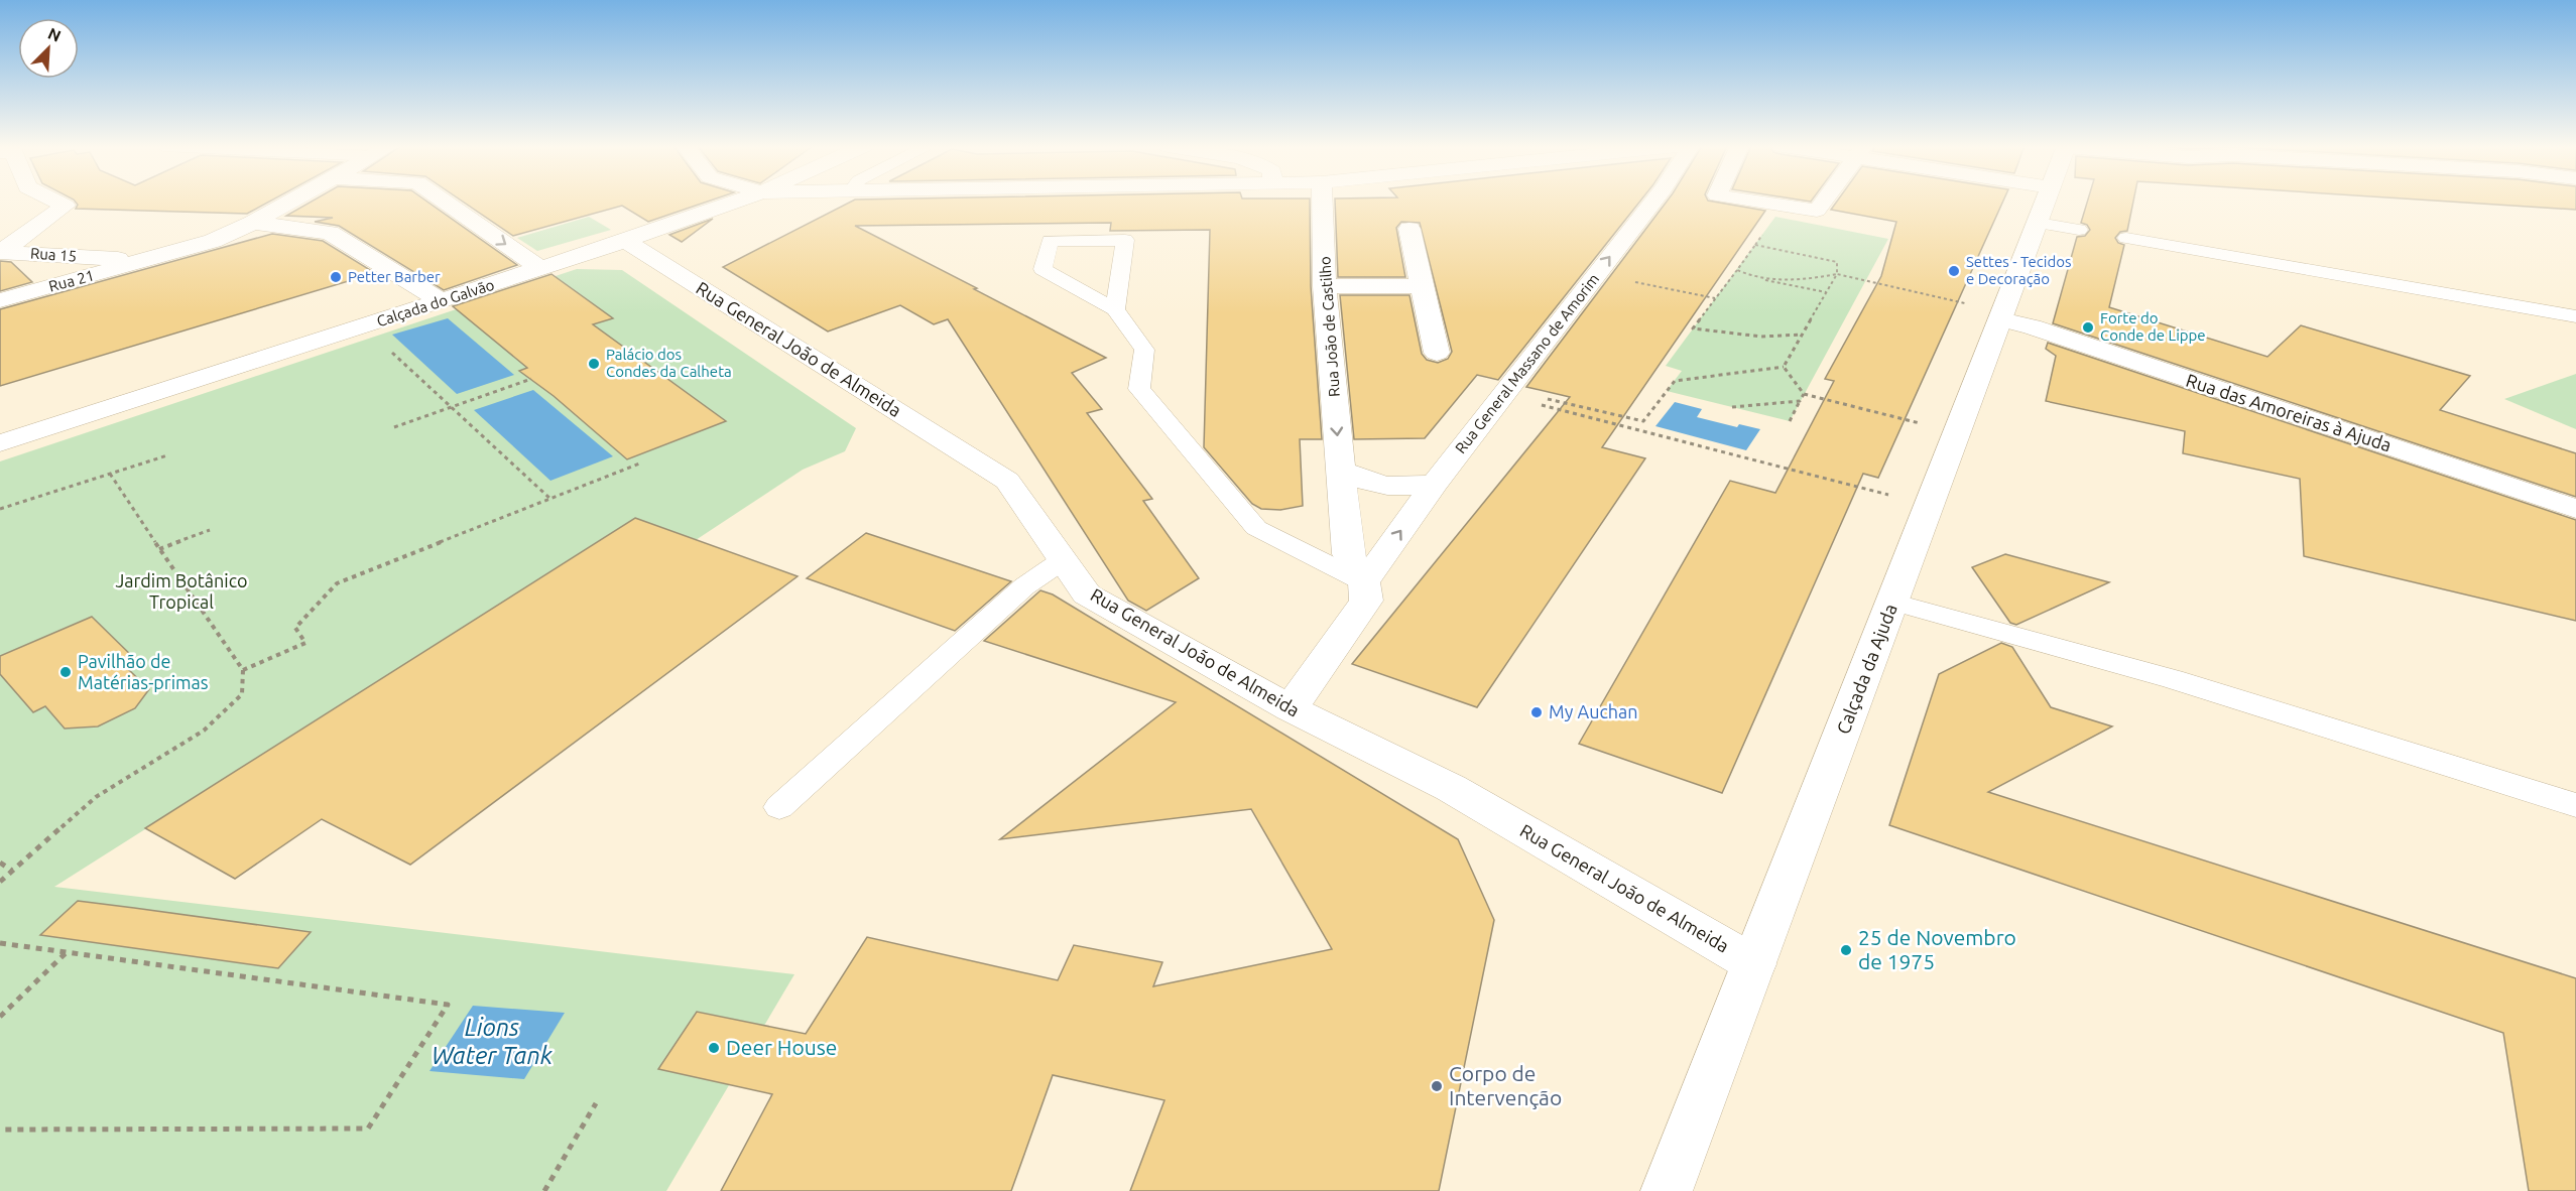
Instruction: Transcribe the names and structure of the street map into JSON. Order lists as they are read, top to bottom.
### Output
{
  "streets": {
    "street": [
      "Rua 15",
      "Rua 21",
      "Calçada do Galvão",
      "Rua João de Castilho",
      "Rua General João de Almeida",
      "Rua General Massano de Amorim",
      "Rua das Amoreiras à Ajuda",
      "Calçada da Ajuda"
    ]
  },
  "crossings": [
    ["Rua 15", "Rua 21"],
    ["Calçada do Galvão", "Rua General João de Almeida"],
    ["Rua João de Castilho", "Rua General Massano de Amorim"],
    ["Rua General João de Almeida", "Calçada da Ajuda"],
    ["Rua das Amoreiras à Ajuda", "Calçada da Ajuda"]
  ],
  "one_way": ["Rua General Massano de Amorim"],
  "water": ["Lions Water Tank"],
  "parks": ["Jardim Botânico Tropical"],
  "places": [
    "Settes - Tecidos e Decoração",
    "Petter Barber",
    "Forte do Conde de Lippe",
    "Palácio dos Condes da Calheta",
    "Pavilhão de Matérias-primas",
    "My Auchan",
    "25 de Novembro de 1975",
    "Deer House",
    "Corpo de Intervenção"
  ],
  "north": "top right"
}
